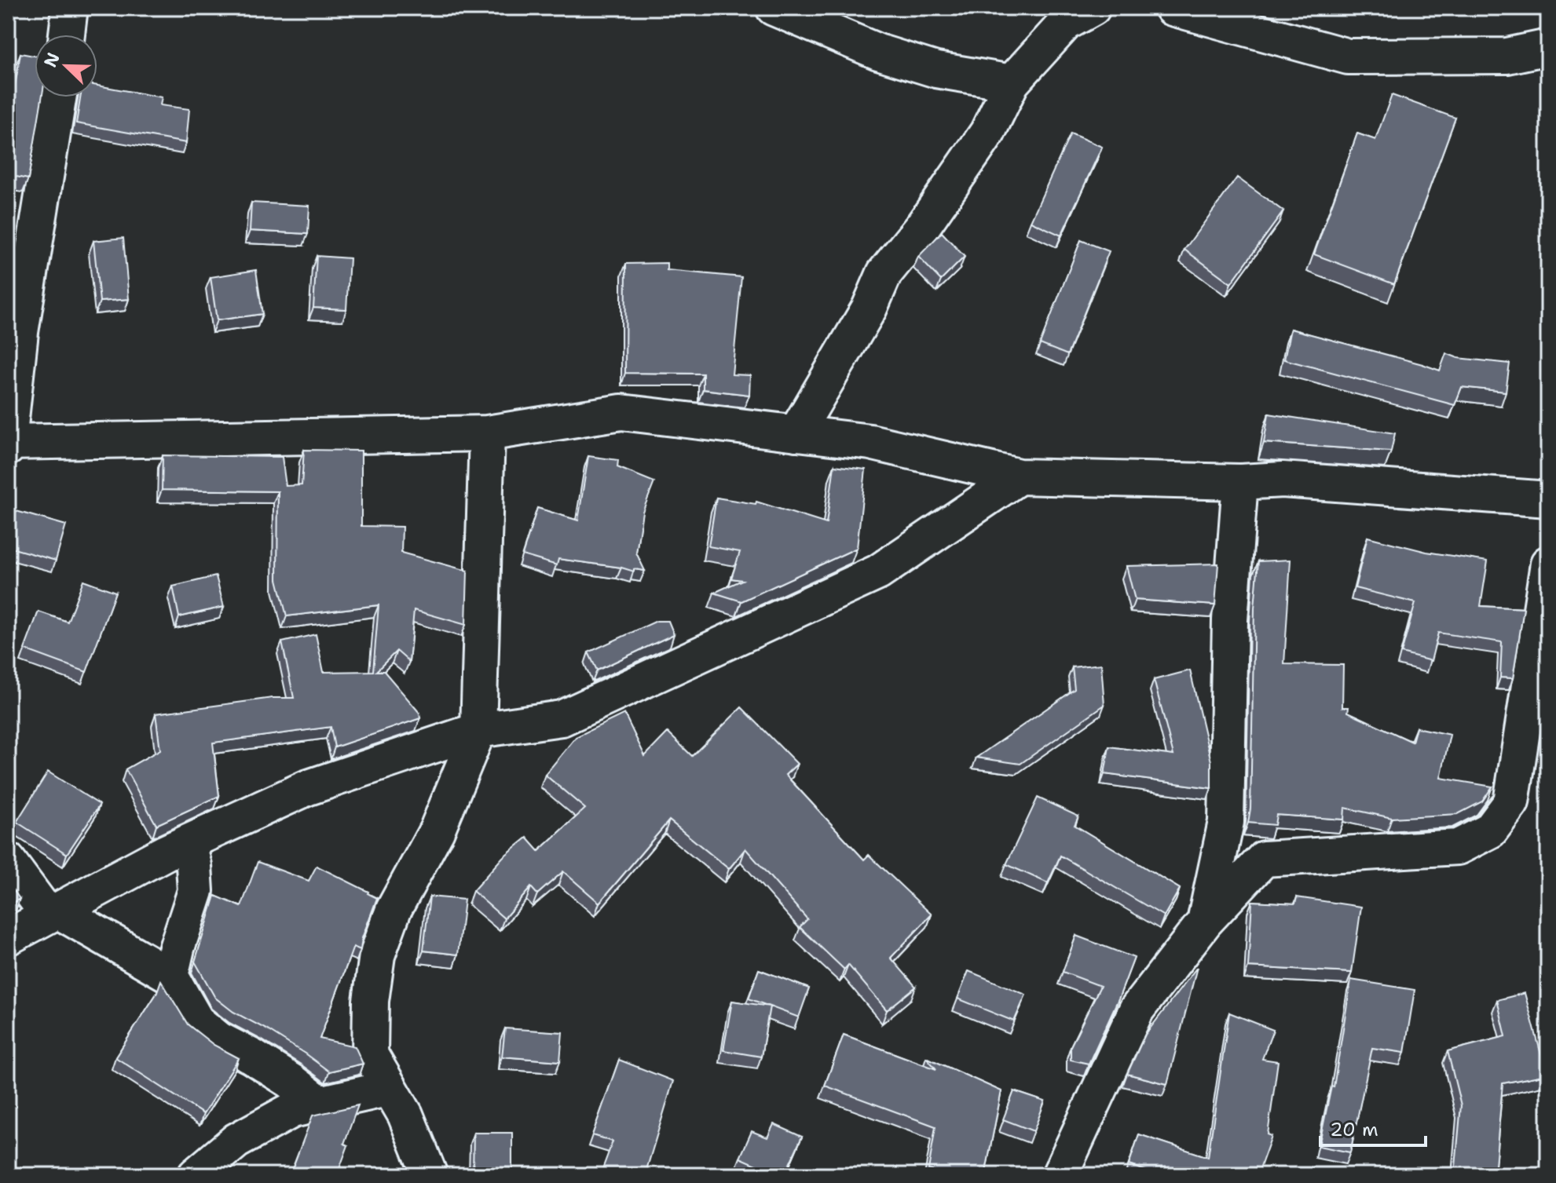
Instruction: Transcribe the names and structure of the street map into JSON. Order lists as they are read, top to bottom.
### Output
{
  "scale_bar": "20 m",
  "north": "top left"
}
